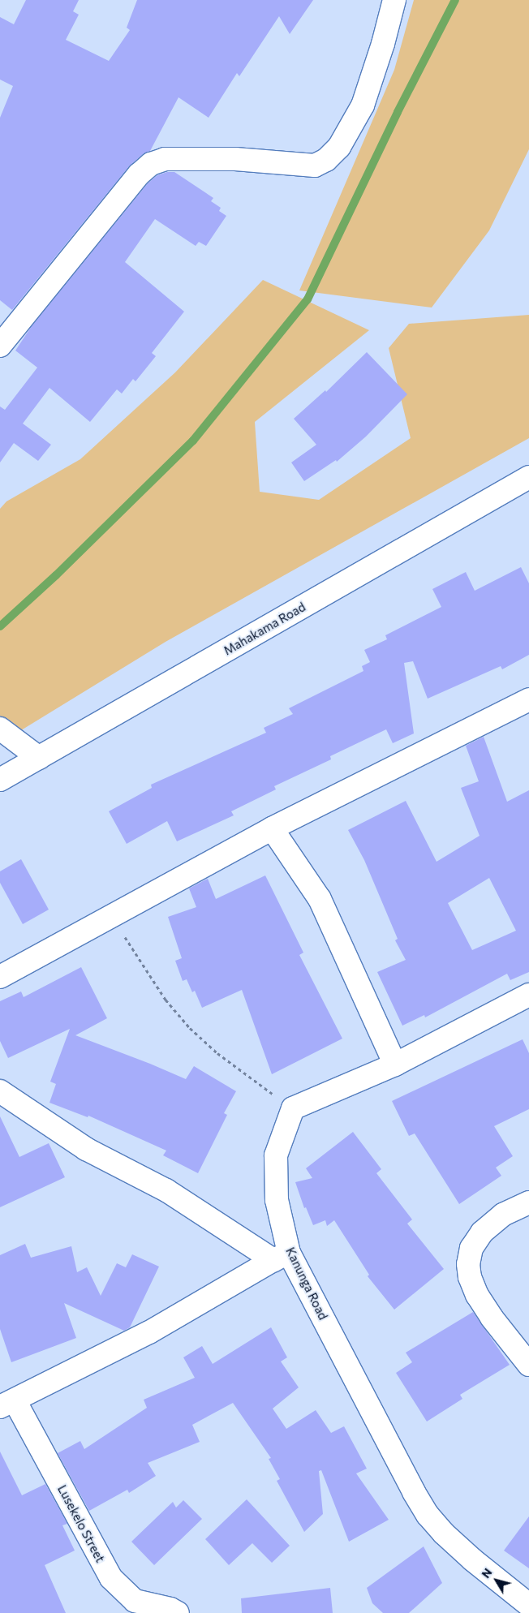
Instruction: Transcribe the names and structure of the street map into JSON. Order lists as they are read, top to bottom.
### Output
{
  "streets": {
    "street": ["Mahakama Road", "Kanunga Road", "Lusekelo Street"]
  },
  "north": "top left"
}
